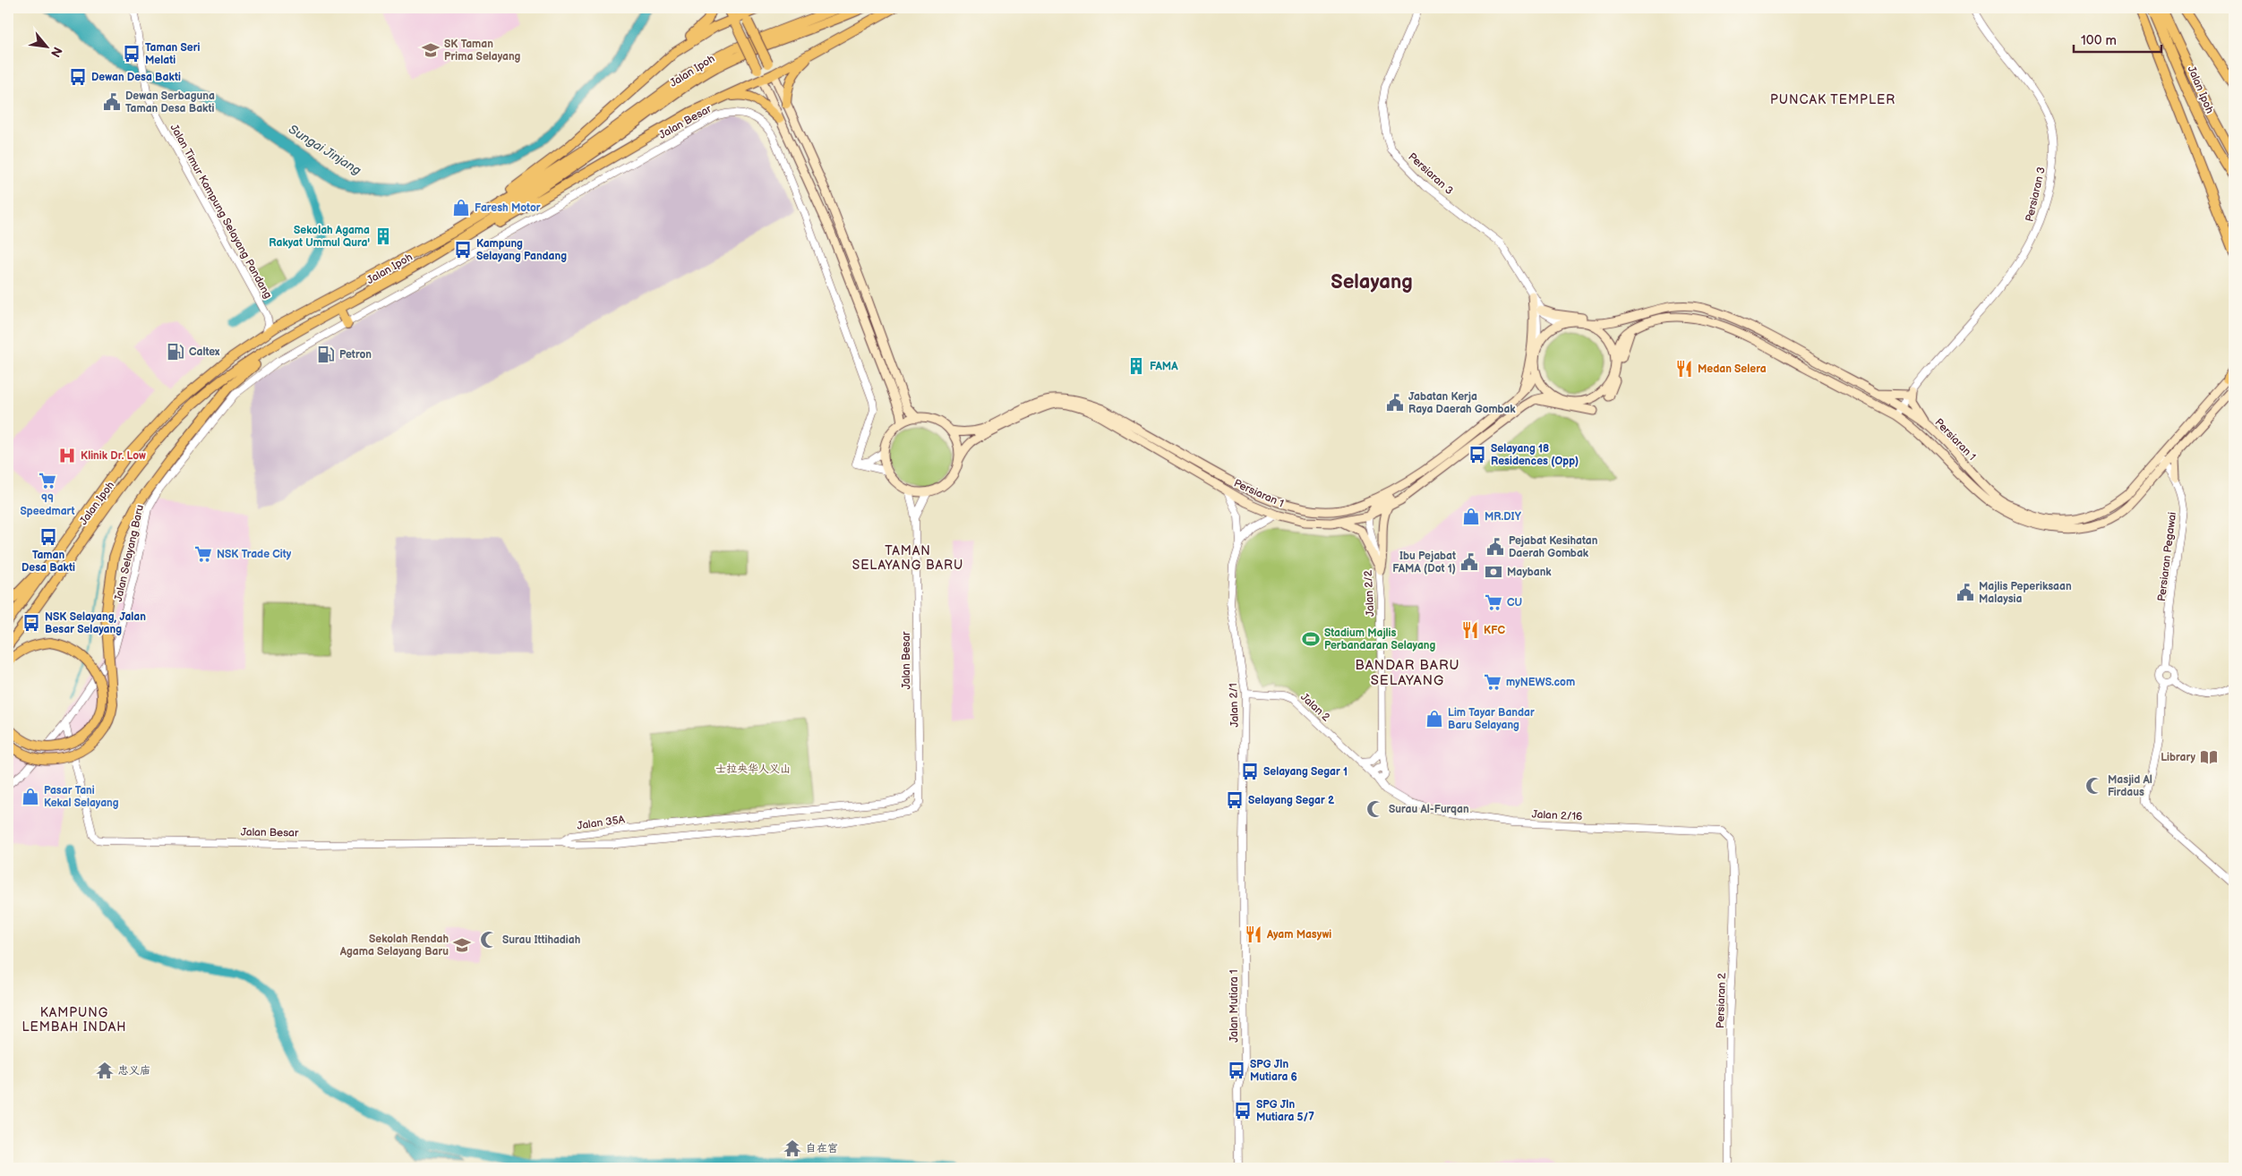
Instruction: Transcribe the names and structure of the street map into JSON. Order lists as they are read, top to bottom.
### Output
{
  "streets": {
    "main road": ["Jalan Ipoh", "Persiaran 1"],
    "street": [
      "Jalan Besar",
      "Persiaran 3",
      "Jalan Timur Kampung Selayang Pandang",
      "Jalan Selayang Baru",
      "Persiaran Pegawai",
      "Jalan 2/2",
      "Jalan 2/1",
      "Jalan 2",
      "Jalan 2/16",
      "Jalan 35A",
      "Persiaran 2",
      "Jalan Mutiara 1"
    ]
  },
  "crossings": [
    ["Jalan Besar", "Persiaran 1"],
    ["Jalan Besar", "Jalan Selayang Baru"],
    ["Jalan Besar", "Jalan 35A"],
    ["Persiaran 3", "Persiaran 1"],
    ["Persiaran 1", "Persiaran Pegawai"],
    ["Persiaran 1", "Jalan 2/2"],
    ["Persiaran 1", "Jalan 2/1"],
    ["Jalan 2/2", "Jalan 2"],
    ["Jalan 2/2", "Jalan 2/16"],
    ["Jalan 2/1", "Jalan 2"],
    ["Jalan 2/1", "Jalan Mutiara 1"],
    ["Jalan 2", "Jalan 2/16"],
    ["Jalan 2/16", "Persiaran 2"]
  ],
  "districts": [
    "PUNCAK TEMPLER",
    "Selayang",
    "TAMAN SELAYANG BARU",
    "BANDAR BARU SELAYANG",
    "KAMPUNG LEMBAH INDAH"
  ],
  "water": ["Sungai Jinjang"],
  "parks": ["士拉央华人义山"],
  "places": {
    "school or university": ["SK Taman Prima Selayang", "Sekolah Rendah Agama Selayang Baru"],
    "bus stop": [
      "Taman Seri Melati",
      "Dewan Desa Bakti",
      "Kampung Selayang Pandang",
      "Selayang 18 Residences (Opp)",
      "Taman Desa Bakti",
      "NSK Selayang, Jalan Besar Selayang",
      "Selayang Segar 1",
      "Selayang Segar 2",
      "SPG Jln Mutiara 6",
      "SPG Jln Mutiara 5/7"
    ],
    "public building": [
      "Dewan Serbaguna Taman Desa Bakti",
      "Jabatan Kerja Raya Daerah Gombak",
      "Pejabat Kesihatan Daerah Gombak",
      "Ibu Pejabat FAMA (Dot 1)",
      "Majlis Peperiksaan Malaysia"
    ],
    "shop": [
      "Faresh Motor",
      "MR.DIY",
      "Lim Tayar Bandar Baru Selayang",
      "Pasar Tani Kekal Selayang"
    ],
    "building": ["Sekolah Agama Rakyat Ummul Qura'", "FAMA"],
    "fuel station": ["Caltex", "Petron"],
    "restaurant": ["Medan Selera", "KFC", "Ayam Masywi"],
    "hospital": ["Klinik Dr. Low"],
    "supermarket": [
      "99 Speedmart",
      "NSK Trade City",
      "CU",
      "myNEWS.com"
    ],
    "bank": ["Maybank"],
    "sports": ["Stadium Majlis Perbandaran Selayang"],
    "library": ["Library"],
    "mosque": ["Masjid Al Firdaus", "Surau Al-Furqan", "Surau Ittihadiah"],
    "temple": ["忠义庙", "自在宫"]
  },
  "scale_bar": "100 m",
  "north": "bottom right"
}
